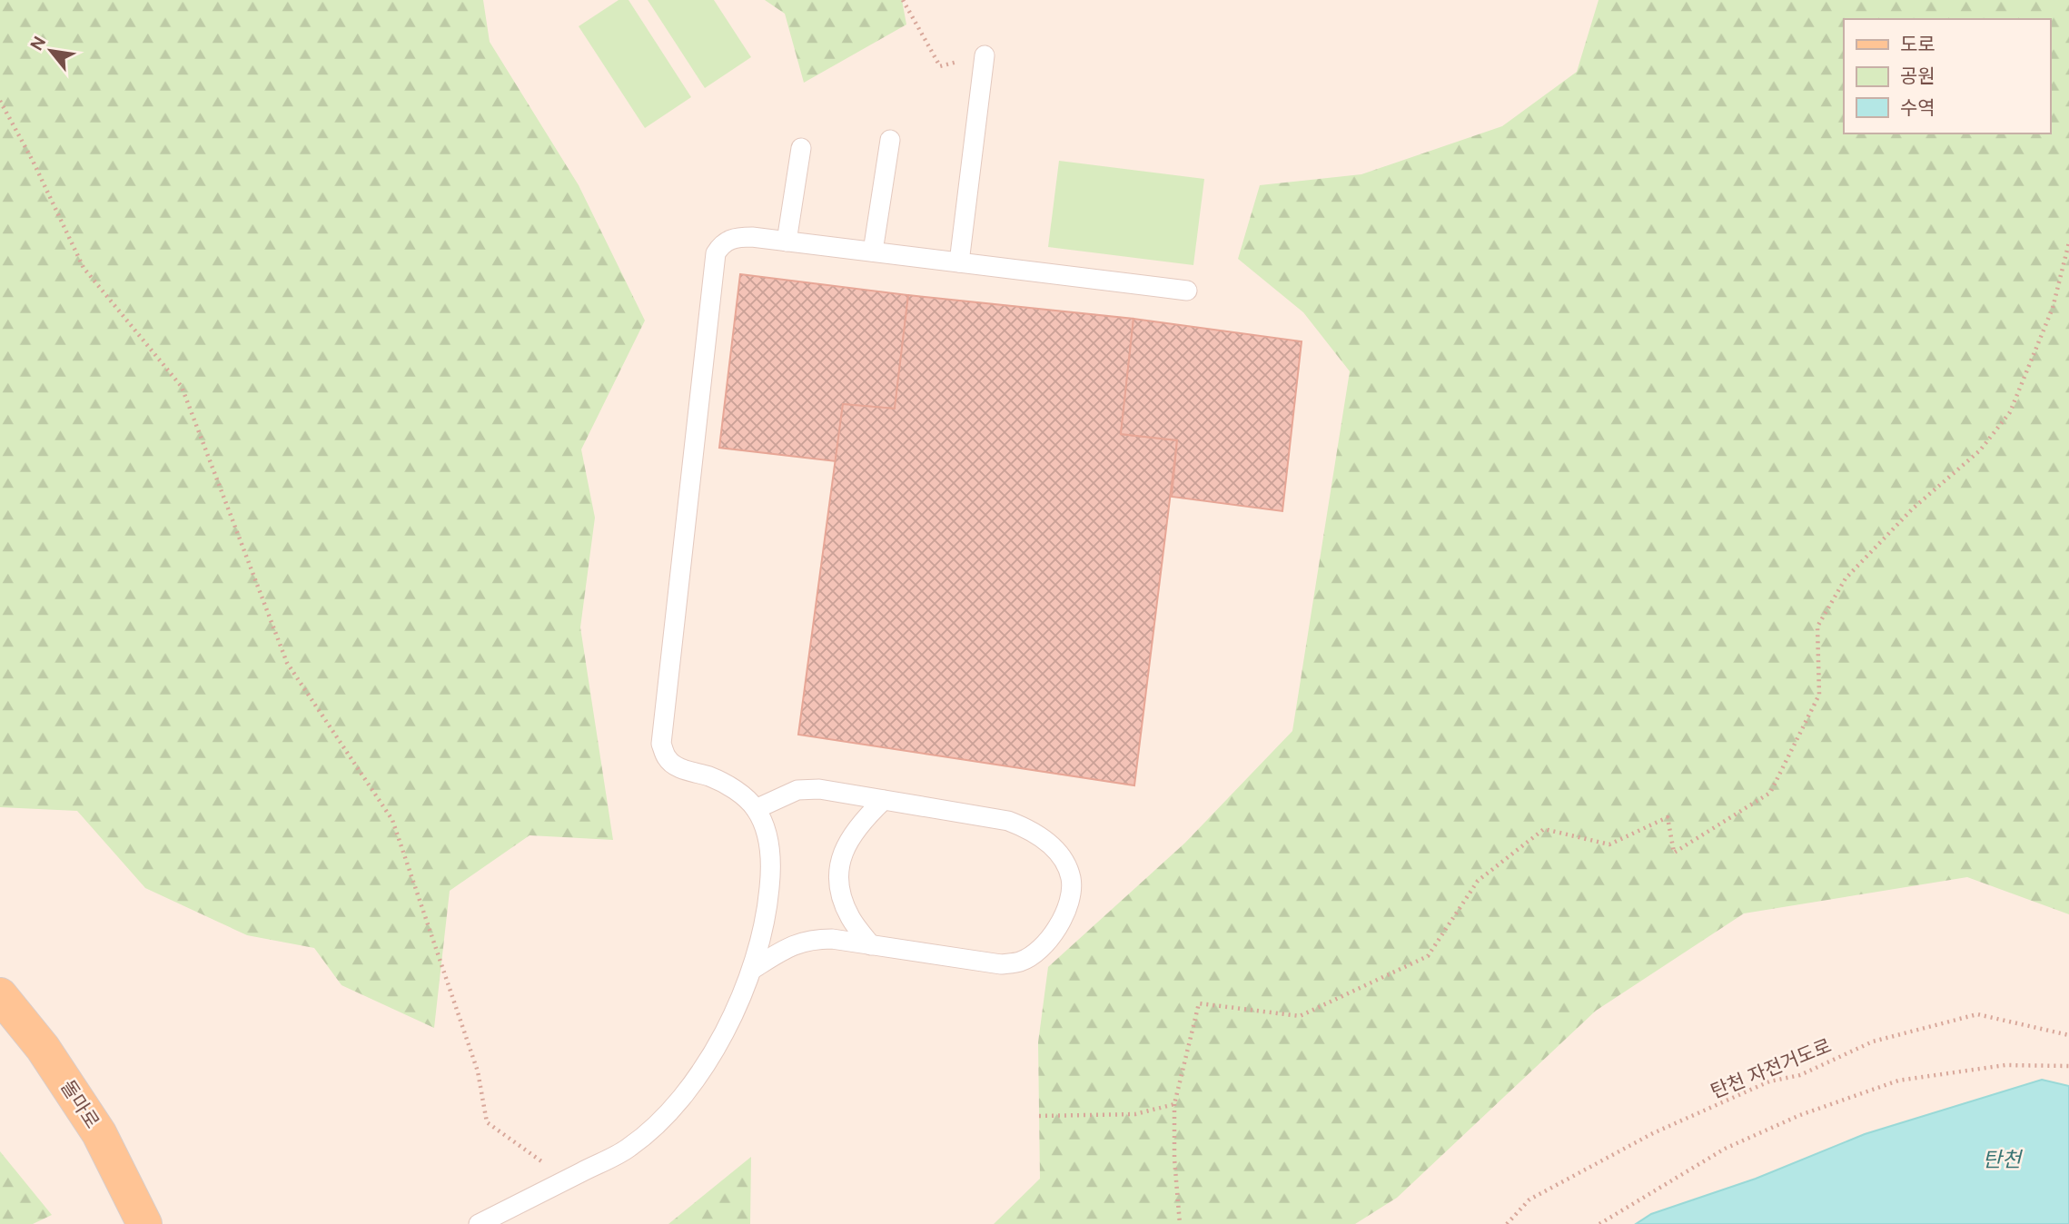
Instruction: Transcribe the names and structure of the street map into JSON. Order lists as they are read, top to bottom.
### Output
{
  "streets": {
    "main road": ["돌마로"],
    "path": ["탄천 자전거도로"]
  },
  "water": ["탄천"],
  "legend": ["도로", "공원", "수역"],
  "north": "top left"
}
